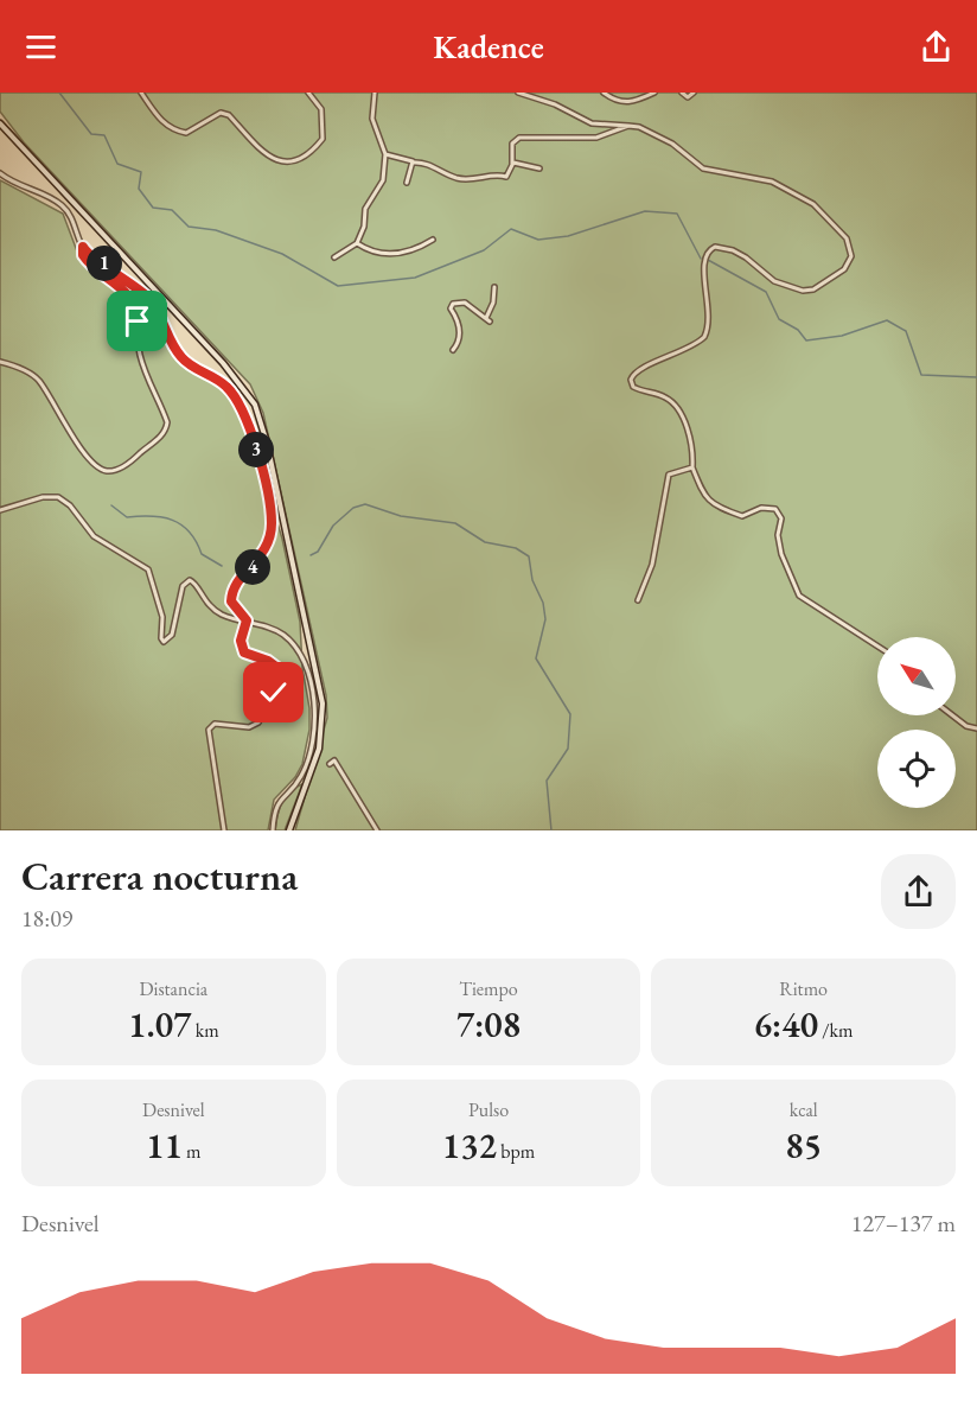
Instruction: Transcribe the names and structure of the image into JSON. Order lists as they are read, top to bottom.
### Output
{
  "north": "top left",
  "page": {
    "header": "Kadence",
    "pins": ["1", "3", "4"],
    "heading": ["Carrera nocturna", "18:09"],
    "stats": [
      ["Distancia", "1.07 km"],
      ["Tiempo", "7:08"],
      ["Ritmo", "6:40 /km"],
      ["Desnivel", "11 m"],
      ["Pulso", "132 bpm"],
      ["kcal", "85"]
    ],
    "chart": ["Desnivel", "127–137 m"]
  }
}
